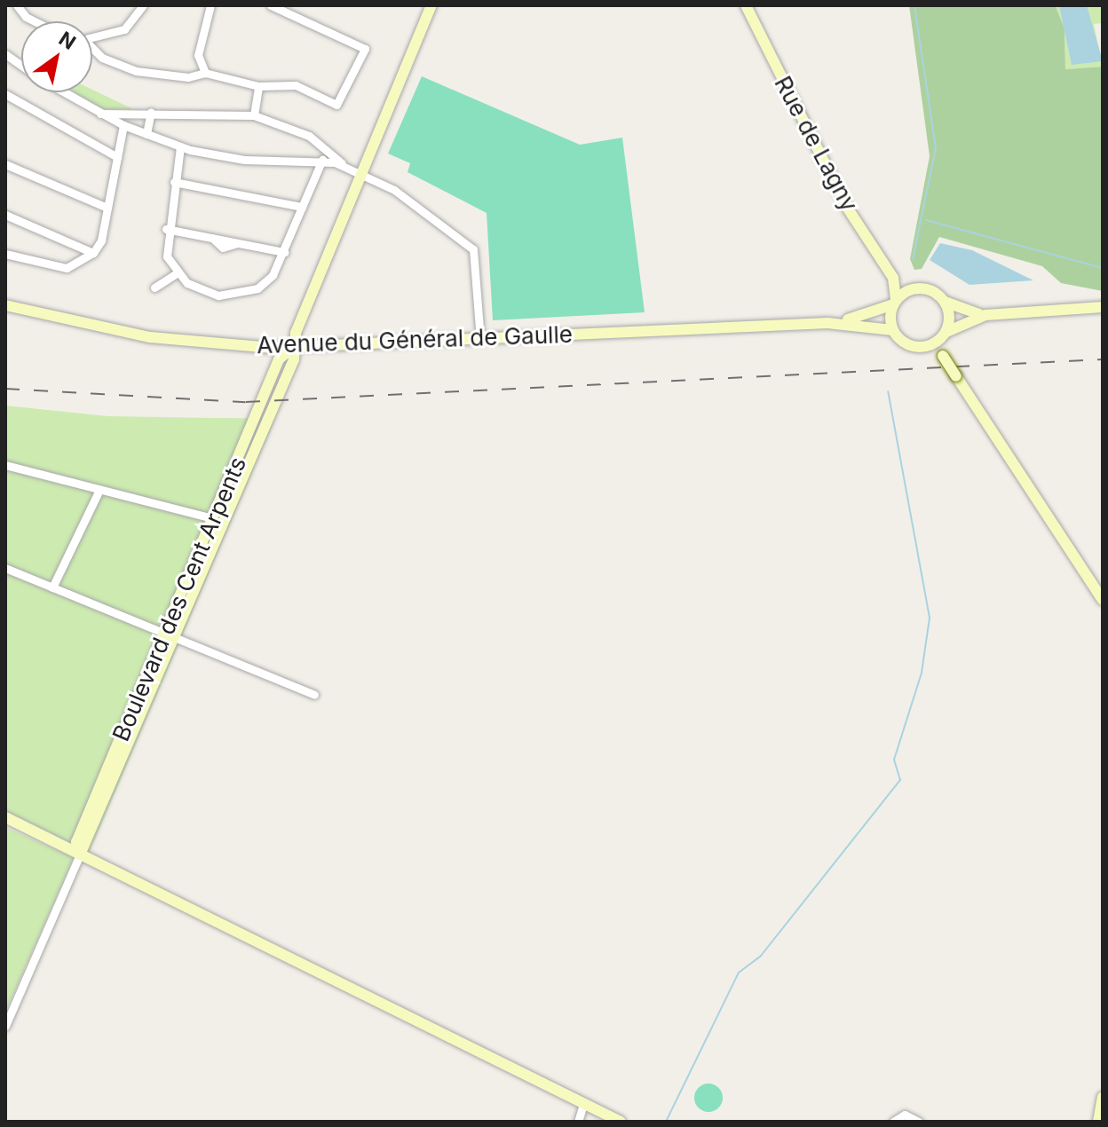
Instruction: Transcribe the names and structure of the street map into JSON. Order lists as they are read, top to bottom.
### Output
{
  "streets": {
    "main road": ["Rue de Lagny", "Avenue du Général de Gaulle", "Boulevard des Cent Arpents"]
  },
  "crossings": [
    ["Rue de Lagny", "Avenue du Général de Gaulle"],
    ["Avenue du Général de Gaulle", "Boulevard des Cent Arpents"]
  ],
  "north": "top right"
}
